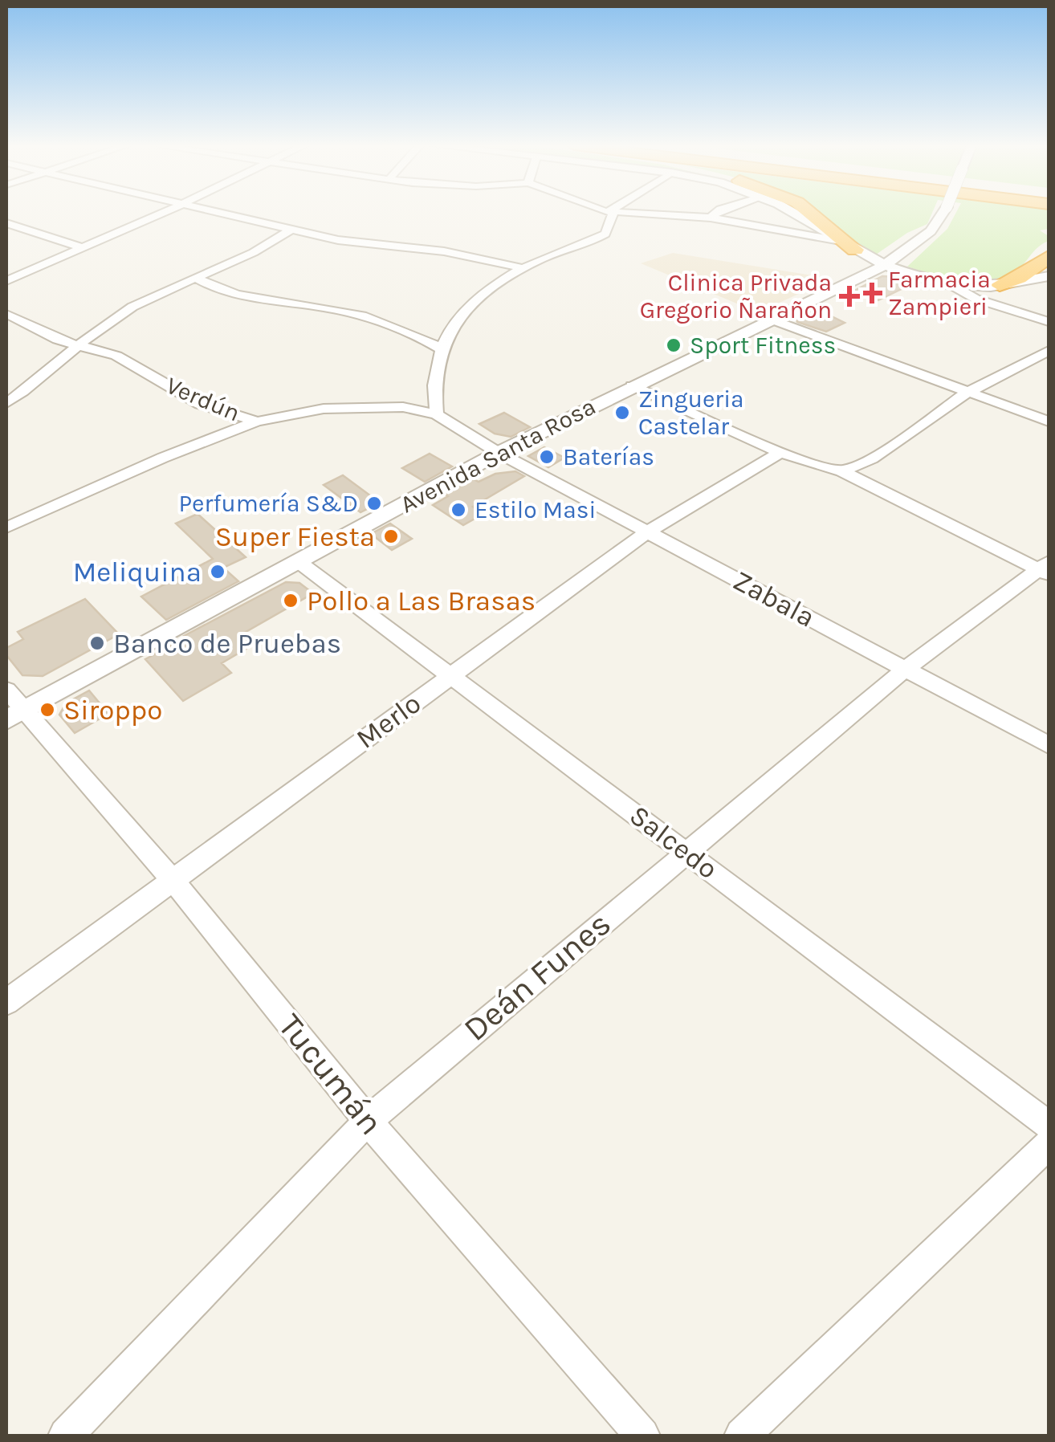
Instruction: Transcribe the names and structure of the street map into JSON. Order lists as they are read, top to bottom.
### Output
{
  "streets": {
    "street": [
      "Verdún",
      "Avenida Santa Rosa",
      "Zabala",
      "Merlo",
      "Salcedo",
      "Deán Funes",
      "Tucumán"
    ]
  },
  "crossings": [
    ["Verdún", "Avenida Santa Rosa"],
    ["Verdún", "Zabala"],
    ["Avenida Santa Rosa", "Zabala"],
    ["Avenida Santa Rosa", "Salcedo"],
    ["Avenida Santa Rosa", "Tucumán"],
    ["Zabala", "Merlo"],
    ["Zabala", "Deán Funes"],
    ["Merlo", "Salcedo"],
    ["Merlo", "Tucumán"],
    ["Salcedo", "Deán Funes"],
    ["Deán Funes", "Tucumán"]
  ],
  "places": {
    "health": ["Farmacia Zampieri", "Clinica Privada Gregorio Ñarañon"],
    "other": [
      "Sport Fitness",
      "Zingueria Castelar",
      "Baterías",
      "Perfumería S&D",
      "Estilo Masi",
      "Super Fiesta",
      "Meliquina",
      "Pollo a Las Brasas",
      "Banco de Pruebas",
      "Siroppo"
    ]
  }
}
